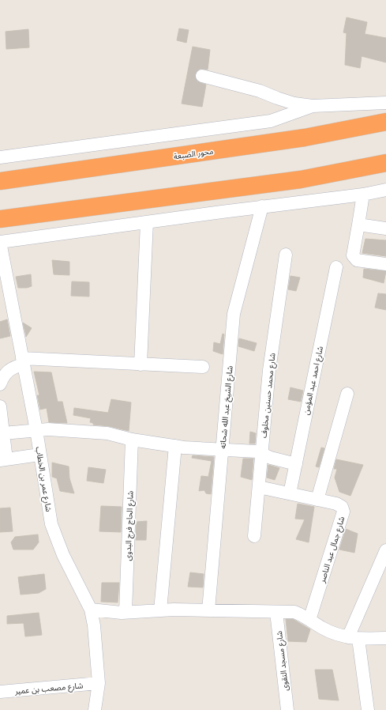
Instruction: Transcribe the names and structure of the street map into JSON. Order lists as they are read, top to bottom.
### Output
{
  "streets": {
    "highway": ["محور الضبعة"],
    "street": [
      "شارع احمد عبد المؤمن",
      "شارع محمد حسنين مخلوف",
      "شارع الشيخ عبد الله شحاته",
      "شارع عمر بن الخطاب",
      "شارع الحاج فرج البدوى",
      "شارع جمال عبد الناصر",
      "شارع مسجد التقوى",
      "شارع مصعب بن عمير"
    ]
  },
  "crossings": [
    ["شارع احمد عبد المؤمن", "شارع جمال عبد الناصر"],
    ["شارع محمد حسنين مخلوف", "شارع جمال عبد الناصر"],
    ["شارع عمر بن الخطاب", "شارع مصعب بن عمير"]
  ]
}
